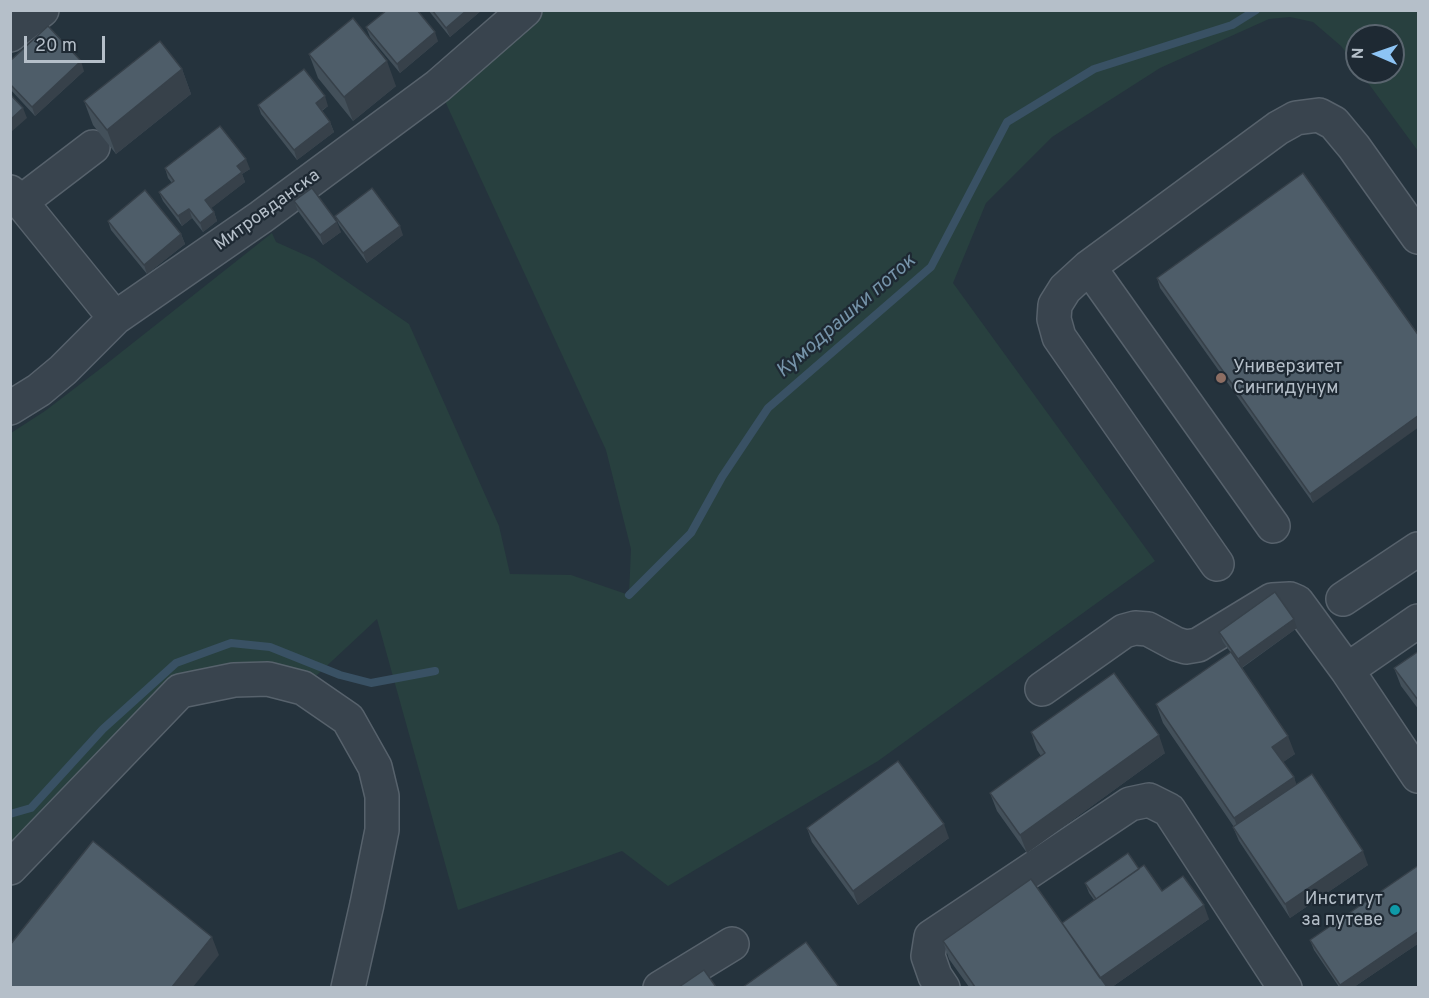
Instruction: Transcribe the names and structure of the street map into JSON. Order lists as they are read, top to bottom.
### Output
{
  "streets": {
    "street": ["Митровданска"]
  },
  "water": ["Кумодрашки поток"],
  "places": ["Универзитет Сингидунум", "Институт за путеве"],
  "scale_bar": "20 m",
  "north": "left"
}
